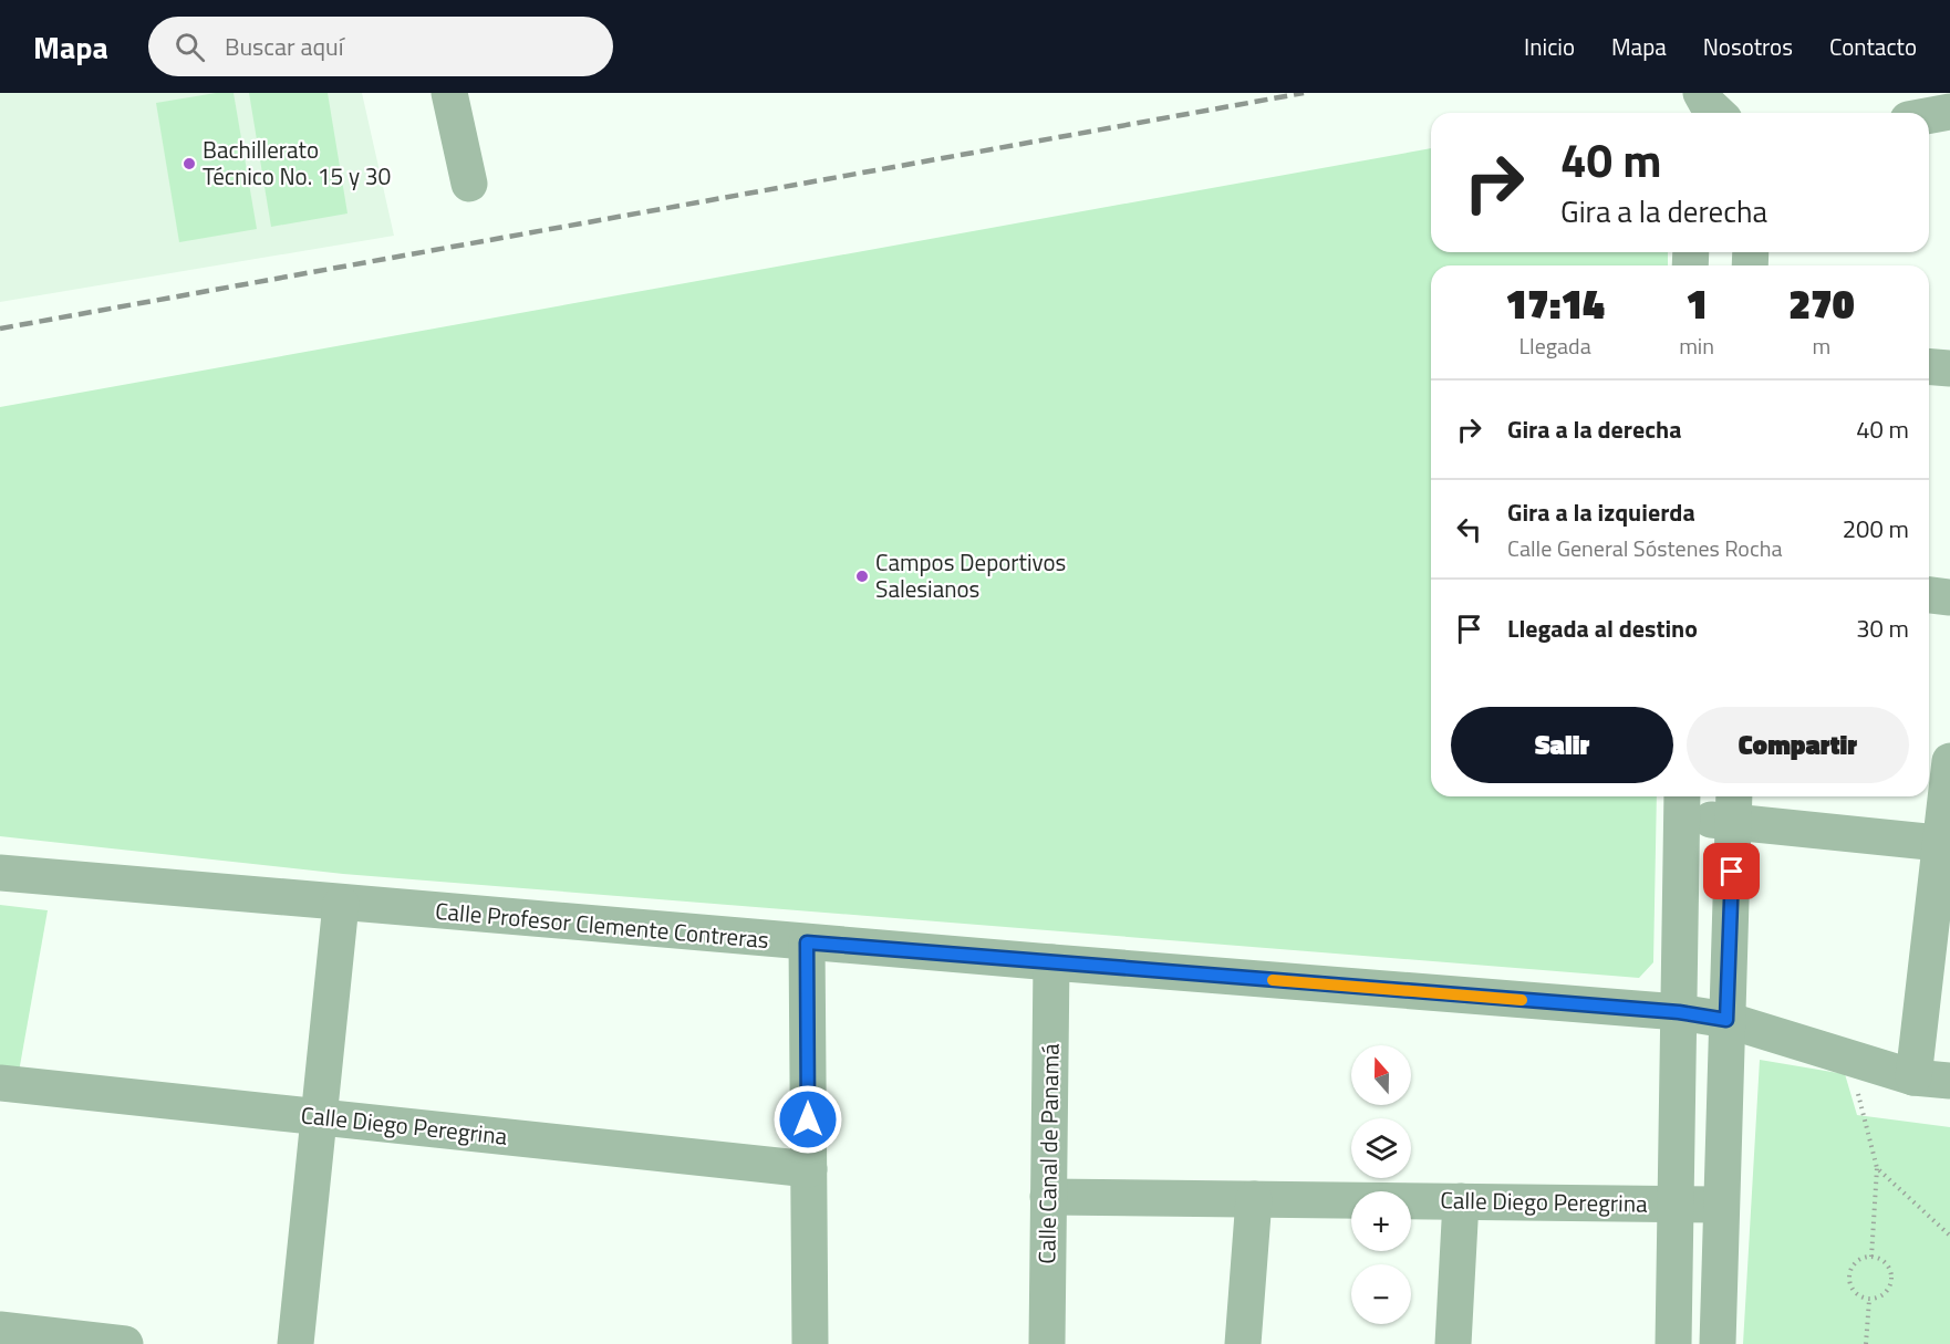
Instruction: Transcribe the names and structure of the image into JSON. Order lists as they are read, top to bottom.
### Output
{
  "streets": {
    "street": ["Calle Profesor Clemente Contreras", "Calle Diego Peregrina", "Calle Canal de Panamá"]
  },
  "crossings": [
    ["Calle Profesor Clemente Contreras", "Calle Canal de Panamá"],
    ["Calle Diego Peregrina", "Calle Canal de Panamá"]
  ],
  "places": ["Bachillerato Técnico No. 15 y 30", "Campos Deportivos Salesianos"],
  "north": "top",
  "page": {
    "header": "Mapa",
    "search": "Buscar aquí",
    "nav": [
      "Inicio",
      "Mapa",
      "Nosotros",
      "Contacto"
    ],
    "turn": ["40 m", "Gira a la derecha"],
    "eta": [
      "17:14",
      "Llegada",
      "1",
      "min",
      "270",
      "m"
    ],
    "list": [
      {
        "name": "Gira a la derecha",
        "value": "40 m"
      },
      {
        "name": "Gira a la izquierda",
        "note": "Calle General Sóstenes Rocha",
        "value": "200 m"
      },
      {
        "name": "Llegada al destino",
        "value": "30 m"
      }
    ],
    "buttons": ["Salir", "Compartir"],
    "map_buttons": ["+", "−"]
  }
}
